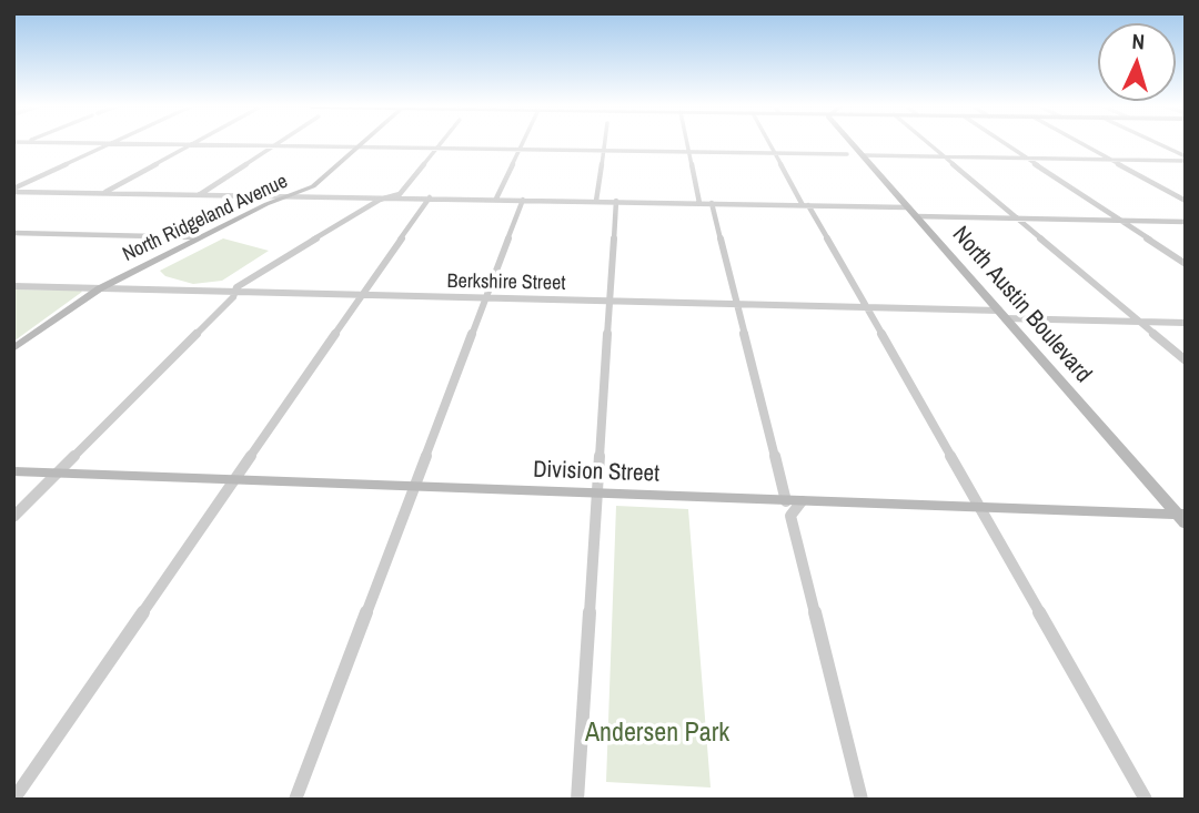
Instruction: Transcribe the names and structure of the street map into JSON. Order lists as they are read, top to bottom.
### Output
{
  "streets": {
    "street": [
      "North Ridgeland Avenue",
      "Berkshire Street",
      "North Austin Boulevard",
      "Division Street"
    ]
  },
  "crossings": [
    ["North Ridgeland Avenue", "Berkshire Street"],
    ["Berkshire Street", "North Austin Boulevard"],
    ["North Austin Boulevard", "Division Street"]
  ],
  "parks": ["Andersen Park"],
  "north": "top"
}
